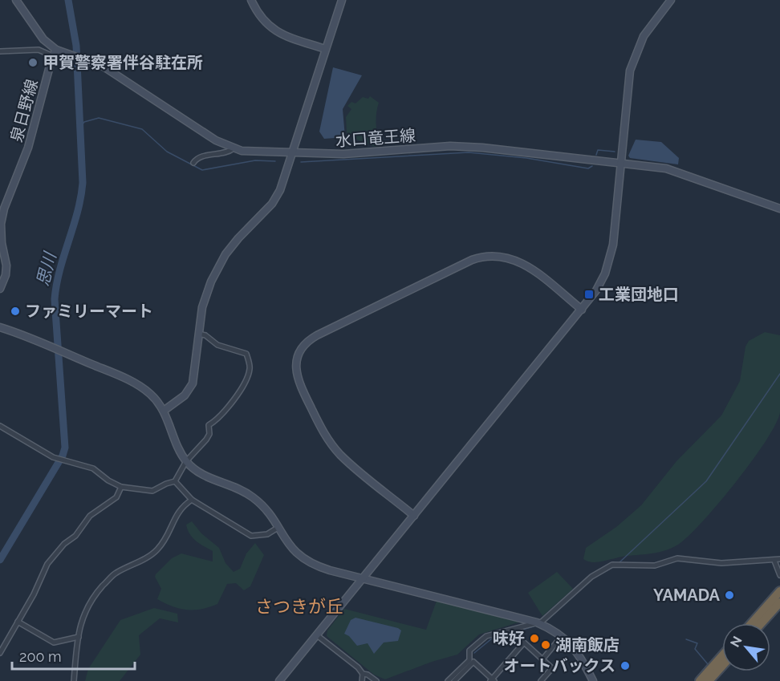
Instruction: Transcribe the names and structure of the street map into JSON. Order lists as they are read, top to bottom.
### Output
{
  "streets": {
    "street": ["泉日野線", "水口竜王線"]
  },
  "crossings": [
    ["泉日野線", "水口竜王線"]
  ],
  "districts": ["さつきが丘"],
  "water": ["思川"],
  "places": {
    "other": [
      "甲賀警察署伴谷駐在所",
      "ファミリーマート",
      "YAMADA",
      "味好",
      "湖南飯店",
      "オートバックス"
    ],
    "transit": ["工業団地口"]
  },
  "scale_bar": "200 m",
  "north": "top left"
}
